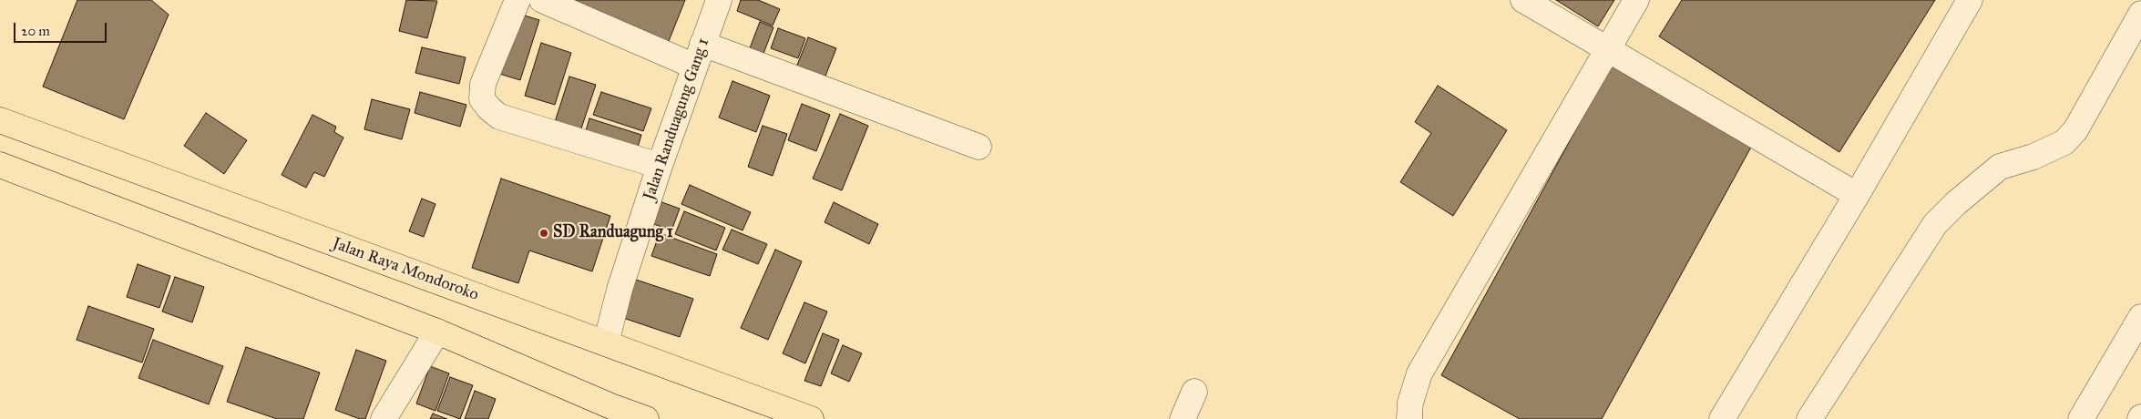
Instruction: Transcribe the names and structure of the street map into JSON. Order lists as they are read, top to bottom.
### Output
{
  "streets": {
    "highway": ["Jalan Raya Mondoroko"],
    "street": ["Jalan Randuagung Gang 1"]
  },
  "crossings": [
    ["Jalan Randuagung Gang 1", "Jalan Raya Mondoroko"]
  ],
  "places": ["SD Randuagung 1"],
  "scale_bar": "20 m"
}
